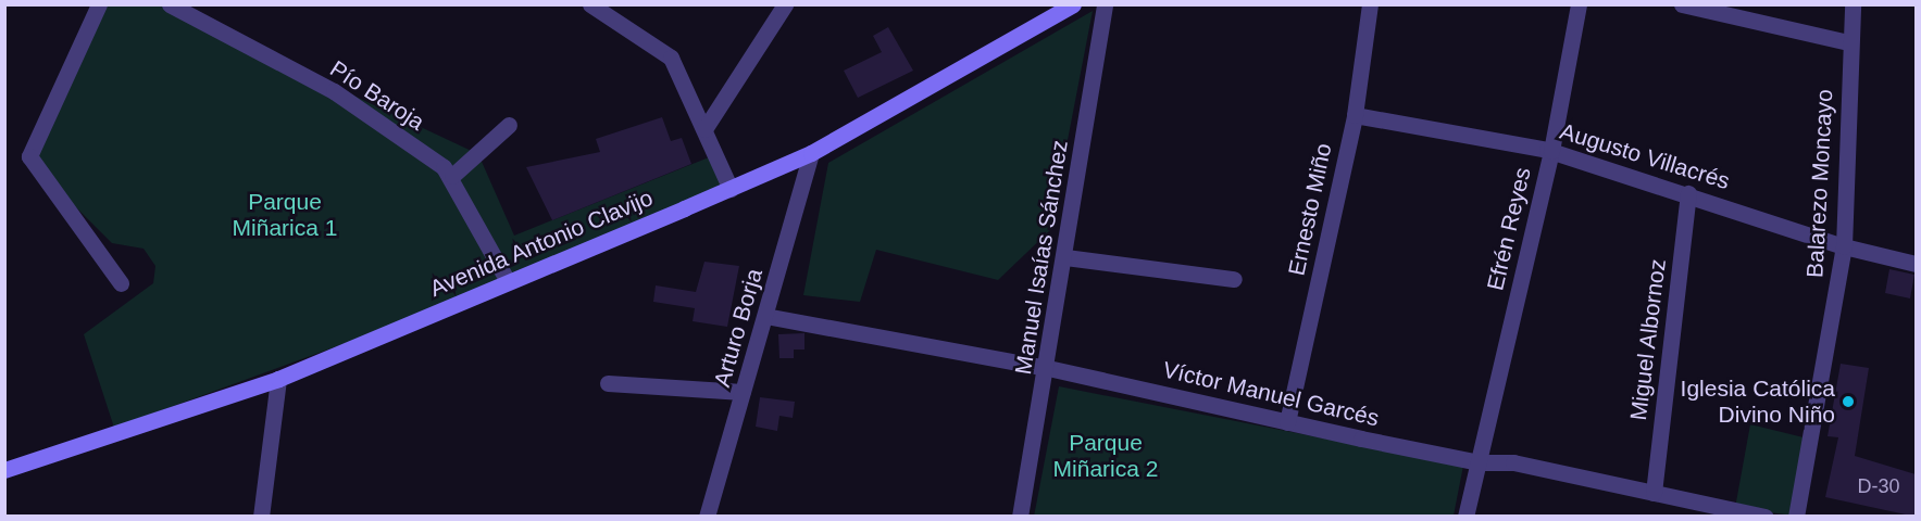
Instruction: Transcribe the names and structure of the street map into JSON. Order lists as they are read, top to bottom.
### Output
{
  "streets": {
    "main road": ["Avenida Antonio Clavijo"],
    "street": [
      "Pío Baroja",
      "Augusto Villacrés",
      "Balarezo Moncayo",
      "Ernesto Miño",
      "Efrén Reyes",
      "Manuel Isaías Sánchez",
      "Arturo Borja",
      "Miguel Albornoz",
      "Víctor Manuel Garcés"
    ]
  },
  "crossings": [
    ["Pío Baroja", "Avenida Antonio Clavijo"],
    ["Augusto Villacrés", "Balarezo Moncayo"],
    ["Augusto Villacrés", "Ernesto Miño"],
    ["Augusto Villacrés", "Efrén Reyes"],
    ["Augusto Villacrés", "Miguel Albornoz"],
    ["Ernesto Miño", "Víctor Manuel Garcés"],
    ["Efrén Reyes", "Víctor Manuel Garcés"],
    ["Avenida Antonio Clavijo", "Arturo Borja"],
    ["Manuel Isaías Sánchez", "Víctor Manuel Garcés"],
    ["Arturo Borja", "Víctor Manuel Garcés"],
    ["Miguel Albornoz", "Víctor Manuel Garcés"]
  ],
  "parks": ["Parque Miñarica 1", "Parque Miñarica 2"],
  "places": ["Iglesia Católica Divino Niño"],
  "house_numbers": ["D-30"]
}
